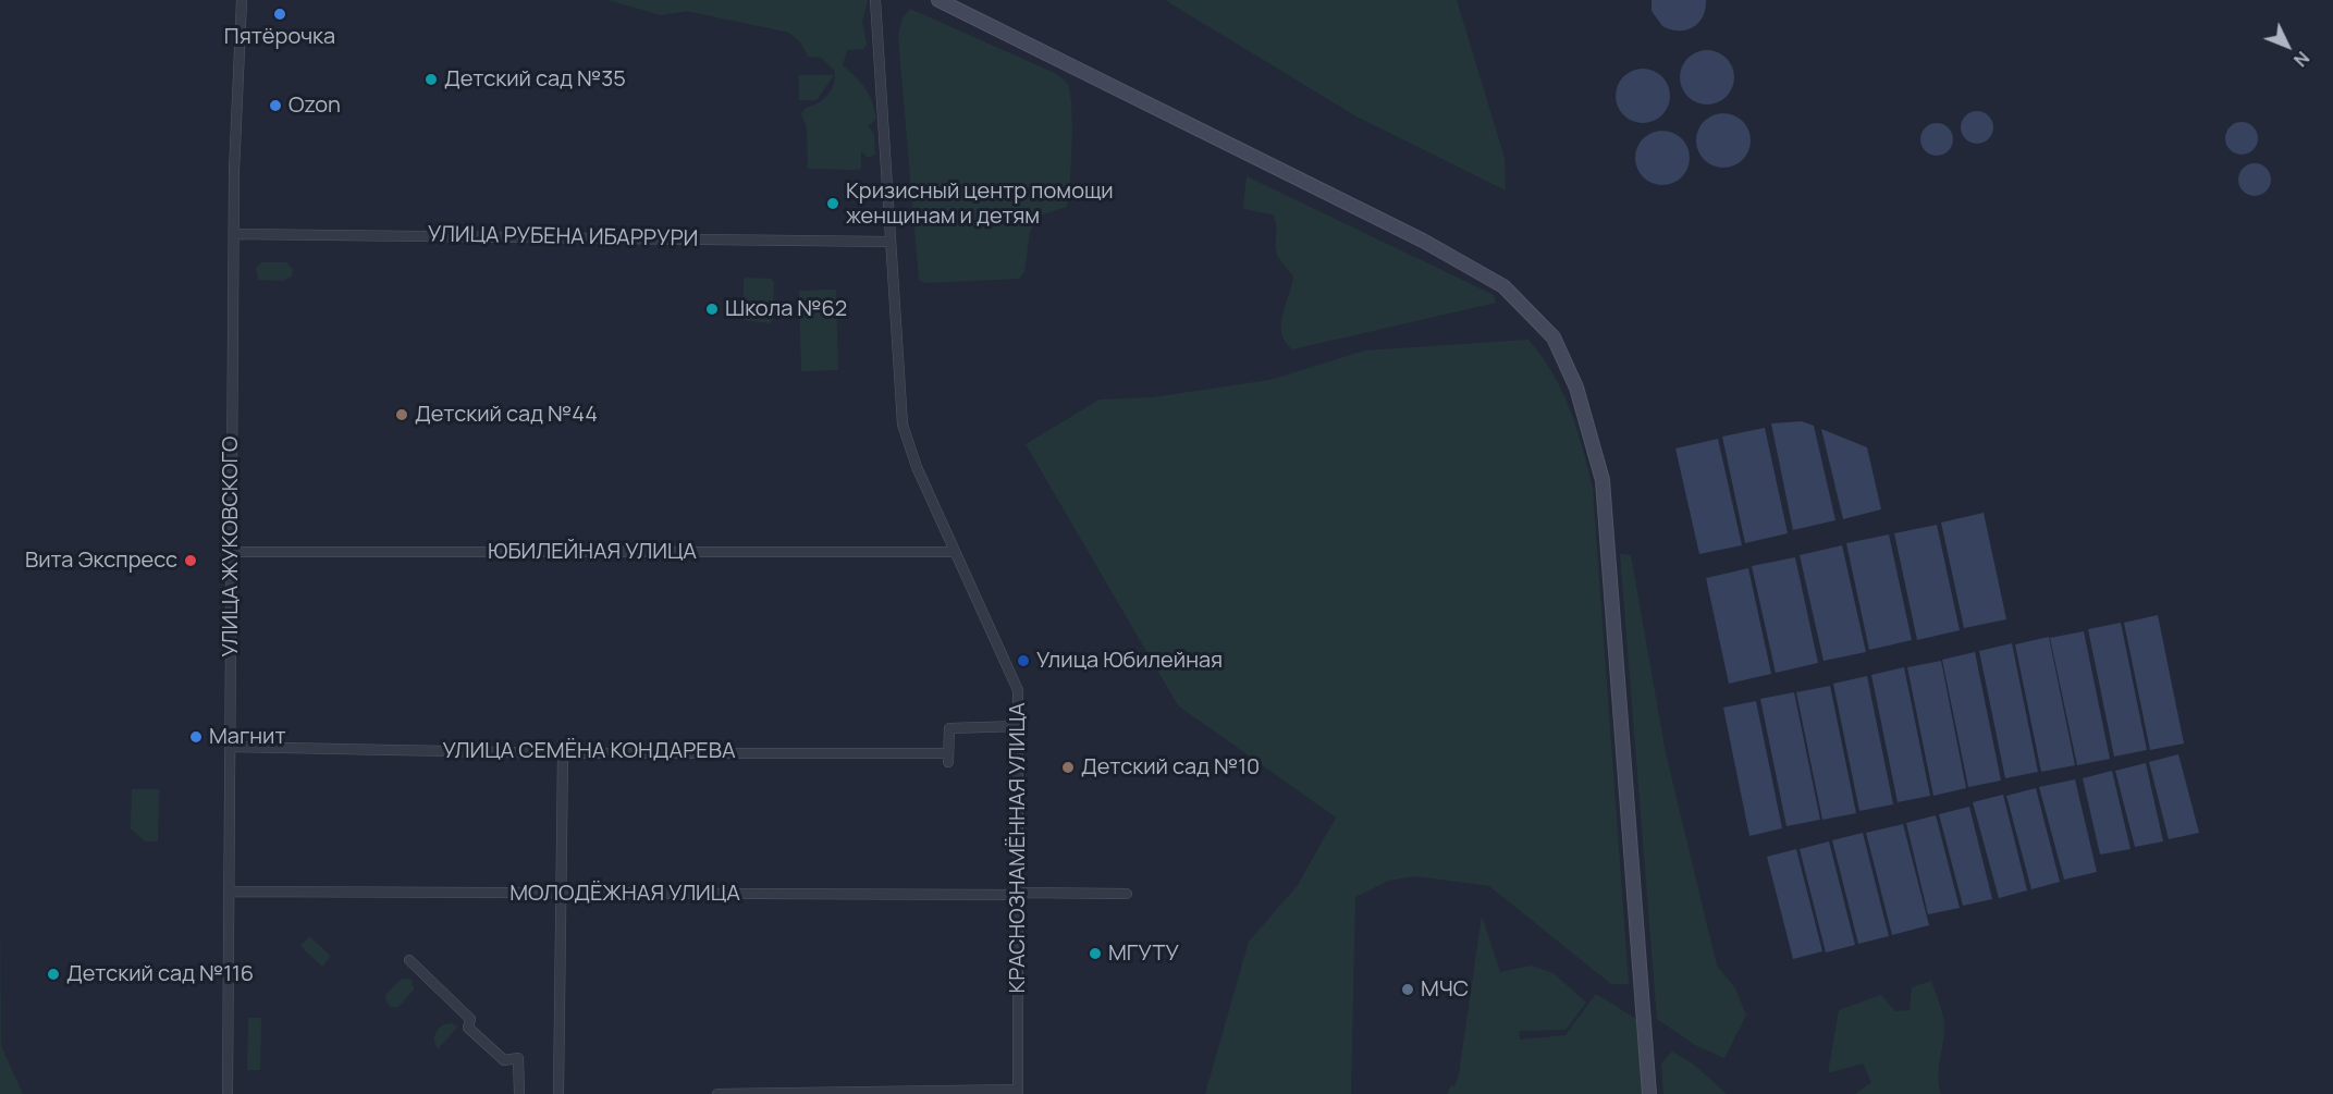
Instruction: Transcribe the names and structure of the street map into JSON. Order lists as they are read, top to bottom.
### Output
{
  "streets": {
    "street": [
      "УЛИЦА РУБЕНА ИБАРРУРИ",
      "УЛИЦА ЖУКОВСКОГО",
      "ЮБИЛЕЙНАЯ УЛИЦА",
      "УЛИЦА СЕМЁНА КОНДАРЕВА",
      "КРАСНОЗНАМЁННАЯ УЛИЦА",
      "МОЛОДЁЖНАЯ УЛИЦА"
    ]
  },
  "crossings": [
    ["УЛИЦА РУБЕНА ИБАРРУРИ", "УЛИЦА ЖУКОВСКОГО"],
    ["УЛИЦА РУБЕНА ИБАРРУРИ", "КРАСНОЗНАМЁННАЯ УЛИЦА"],
    ["УЛИЦА ЖУКОВСКОГО", "ЮБИЛЕЙНАЯ УЛИЦА"],
    ["УЛИЦА ЖУКОВСКОГО", "УЛИЦА СЕМЁНА КОНДАРЕВА"],
    ["УЛИЦА ЖУКОВСКОГО", "МОЛОДЁЖНАЯ УЛИЦА"],
    ["ЮБИЛЕЙНАЯ УЛИЦА", "КРАСНОЗНАМЁННАЯ УЛИЦА"],
    ["УЛИЦА СЕМЁНА КОНДАРЕВА", "КРАСНОЗНАМЁННАЯ УЛИЦА"],
    ["КРАСНОЗНАМЁННАЯ УЛИЦА", "МОЛОДЁЖНАЯ УЛИЦА"]
  ],
  "places": [
    "Пятёрочка",
    "Детский сад №35",
    "Ozon",
    "Кризисный центр помощи женщинам и детям",
    "Школа №62",
    "Детский сад №44",
    "Вита Экспресс",
    "Улица Юбилейная",
    "Магнит",
    "Детский сад №10",
    "МГУТУ",
    "Детский сад №116",
    "МЧС"
  ],
  "north": "bottom right"
}
